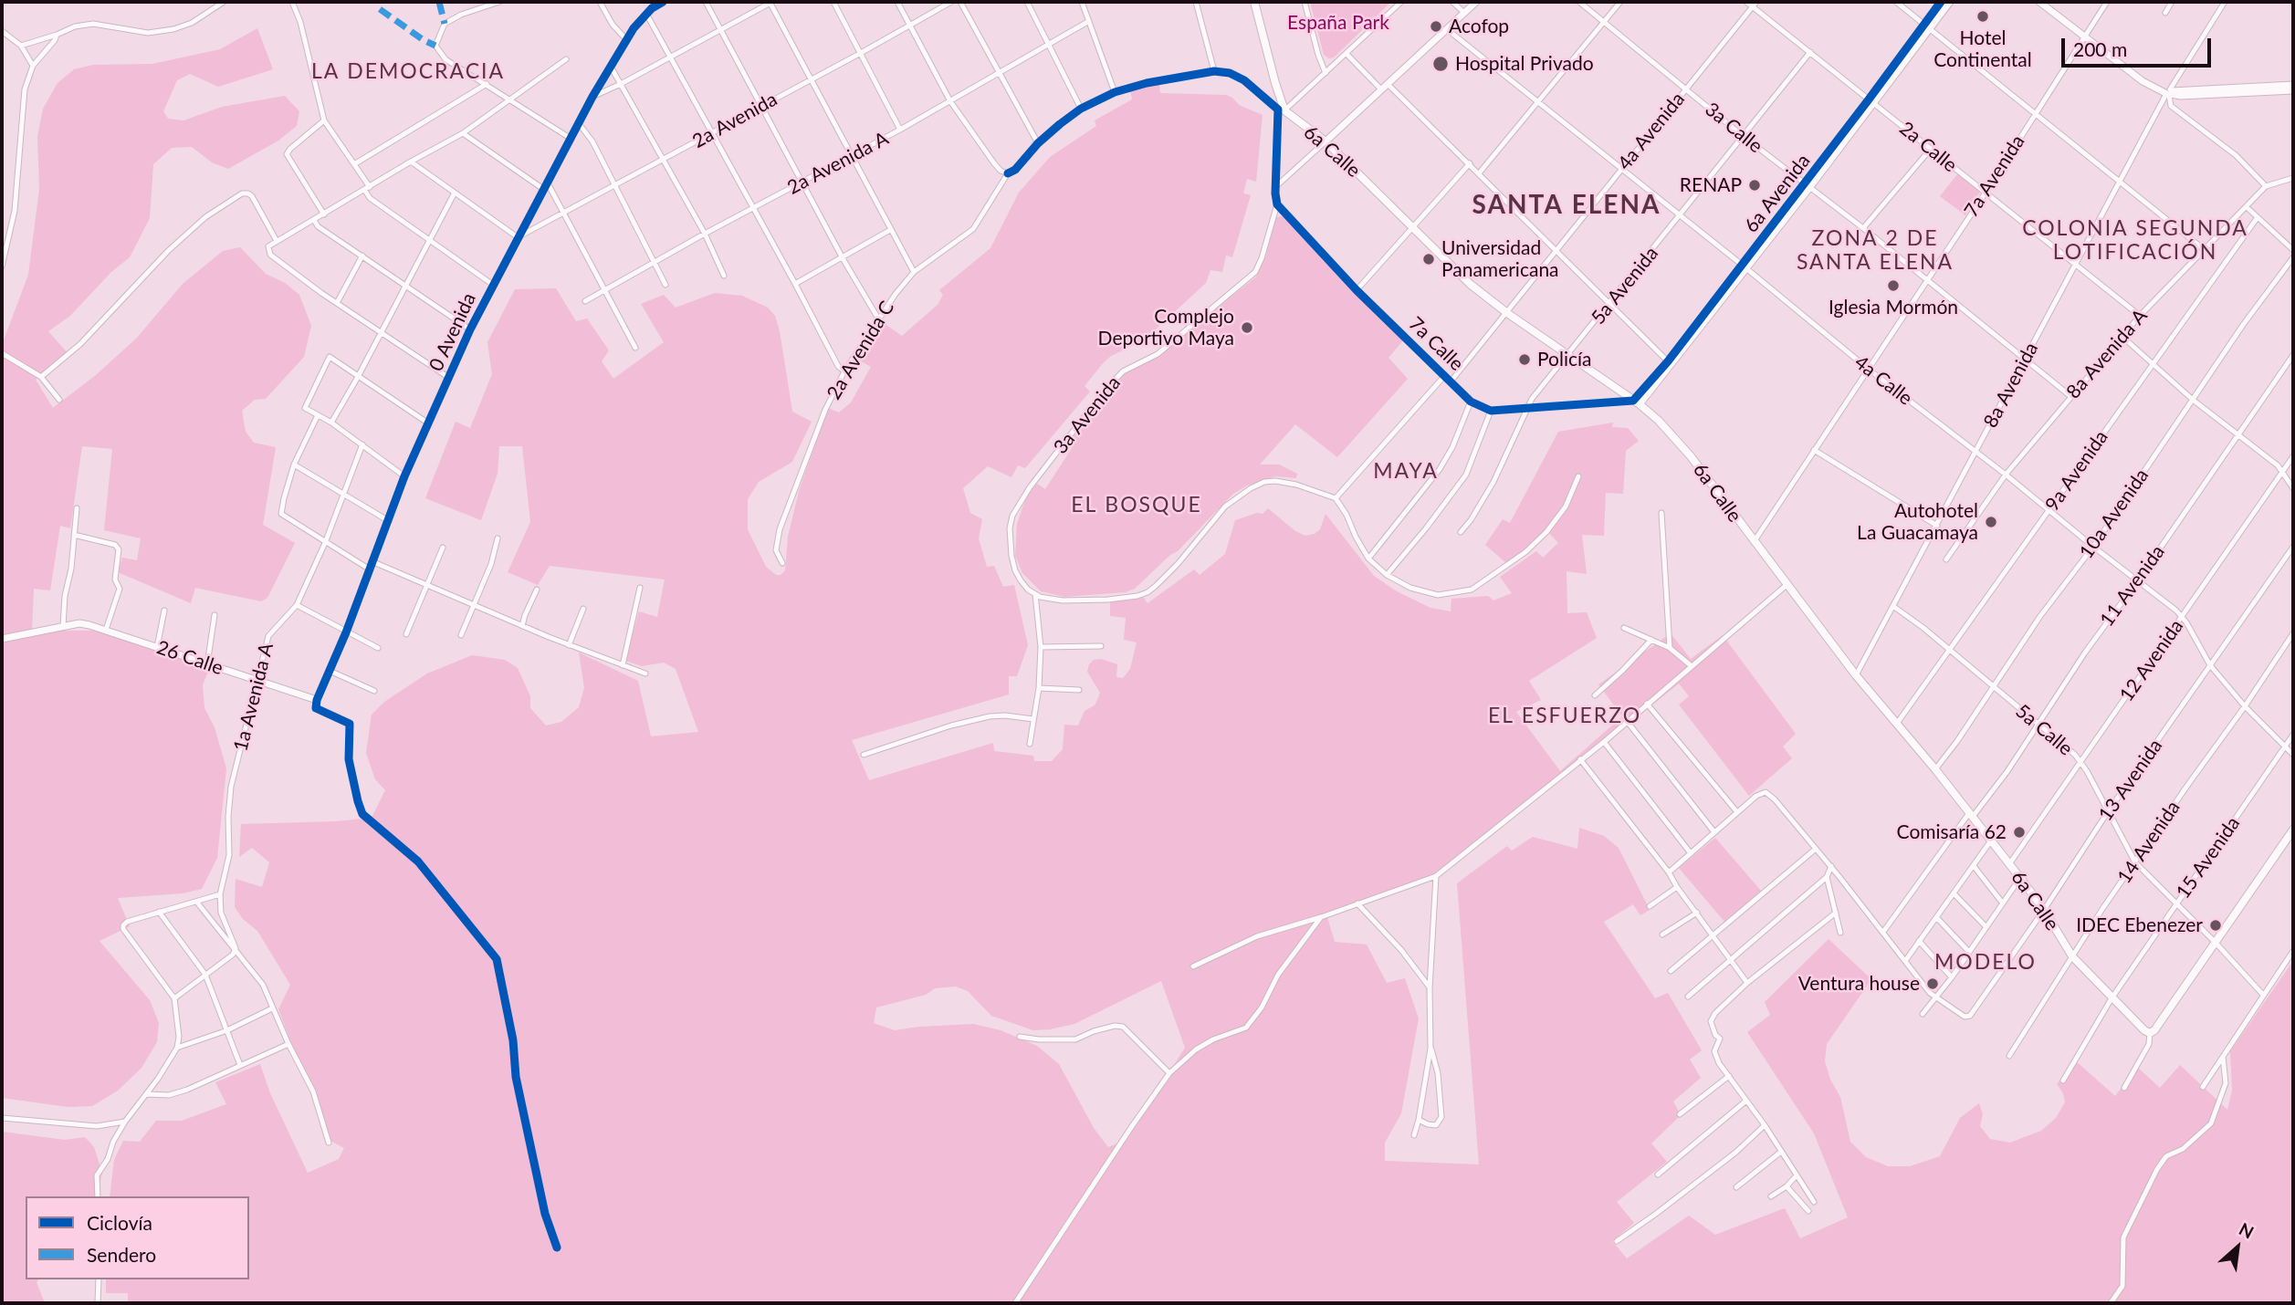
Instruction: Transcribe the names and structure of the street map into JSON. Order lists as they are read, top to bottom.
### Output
{
  "streets": {
    "main road": ["6a Calle"],
    "street": [
      "2a Avenida",
      "3a Calle",
      "4a Avenida",
      "2a Calle",
      "2a Avenida A",
      "7a Avenida",
      "6a Avenida",
      "5a Avenida",
      "0 Avenida",
      "7a Calle",
      "2a Avenida C",
      "8a Avenida A",
      "4a Calle",
      "8a Avenida",
      "3a Avenida",
      "9a Avenida",
      "10a Avenida",
      "11 Avenida",
      "26 Calle",
      "12 Avenida",
      "1a Avenida A",
      "5a Calle",
      "13 Avenida",
      "14 Avenida",
      "15 Avenida"
    ]
  },
  "crossings": [
    ["2a Avenida", "0 Avenida"],
    ["3a Calle", "4a Avenida"],
    ["3a Calle", "7a Avenida"],
    ["3a Calle", "6a Avenida"],
    ["3a Calle", "5a Avenida"],
    ["3a Calle", "8a Avenida A"],
    ["3a Calle", "8a Avenida"],
    ["4a Avenida", "2a Calle"],
    ["4a Avenida", "6a Calle"],
    ["4a Avenida", "7a Calle"],
    ["4a Avenida", "4a Calle"],
    ["2a Calle", "7a Avenida"],
    ["2a Calle", "6a Avenida"],
    ["2a Calle", "5a Avenida"],
    ["2a Calle", "8a Avenida A"],
    ["2a Calle", "8a Avenida"],
    ["6a Calle", "7a Avenida"],
    ["6a Calle", "6a Avenida"],
    ["6a Calle", "5a Avenida"],
    ["6a Calle", "7a Calle"],
    ["6a Calle", "8a Avenida"],
    ["6a Calle", "9a Avenida"],
    ["6a Calle", "10a Avenida"],
    ["6a Calle", "11 Avenida"],
    ["6a Calle", "12 Avenida"],
    ["6a Calle", "13 Avenida"],
    ["6a Calle", "14 Avenida"],
    ["6a Calle", "15 Avenida"],
    ["7a Avenida", "4a Calle"],
    ["6a Avenida", "7a Calle"],
    ["6a Avenida", "4a Calle"],
    ["5a Avenida", "7a Calle"],
    ["5a Avenida", "4a Calle"],
    ["0 Avenida", "26 Calle"],
    ["7a Calle", "3a Avenida"],
    ["8a Avenida A", "4a Calle"],
    ["4a Calle", "8a Avenida"],
    ["4a Calle", "9a Avenida"],
    ["4a Calle", "10a Avenida"],
    ["4a Calle", "11 Avenida"],
    ["4a Calle", "12 Avenida"],
    ["4a Calle", "13 Avenida"],
    ["4a Calle", "14 Avenida"],
    ["4a Calle", "15 Avenida"],
    ["8a Avenida", "5a Calle"],
    ["9a Avenida", "5a Calle"],
    ["10a Avenida", "5a Calle"],
    ["11 Avenida", "5a Calle"],
    ["26 Calle", "1a Avenida A"],
    ["12 Avenida", "5a Calle"],
    ["5a Calle", "13 Avenida"],
    ["5a Calle", "14 Avenida"],
    ["5a Calle", "15 Avenida"]
  ],
  "districts": [
    "LA DEMOCRACIA",
    "SANTA ELENA",
    "COLONIA SEGUNDA LOTIFICACIÓN",
    "ZONA 2 DE SANTA ELENA",
    "MAYA",
    "EL BOSQUE",
    "EL ESFUERZO",
    "MODELO"
  ],
  "parks": ["España Park"],
  "places": [
    "Hotel Continental",
    "Acofop",
    "Hospital Privado",
    "RENAP",
    "Universidad Panamericana",
    "Iglesia Mormón",
    "Complejo Deportivo Maya",
    "Policía",
    "Autohotel La Guacamaya",
    "Comisaría 62",
    "IDEC Ebenezer",
    "Ventura house"
  ],
  "legend": ["Ciclovía", "Sendero"],
  "scale_bar": "200 m",
  "north": "top right"
}
